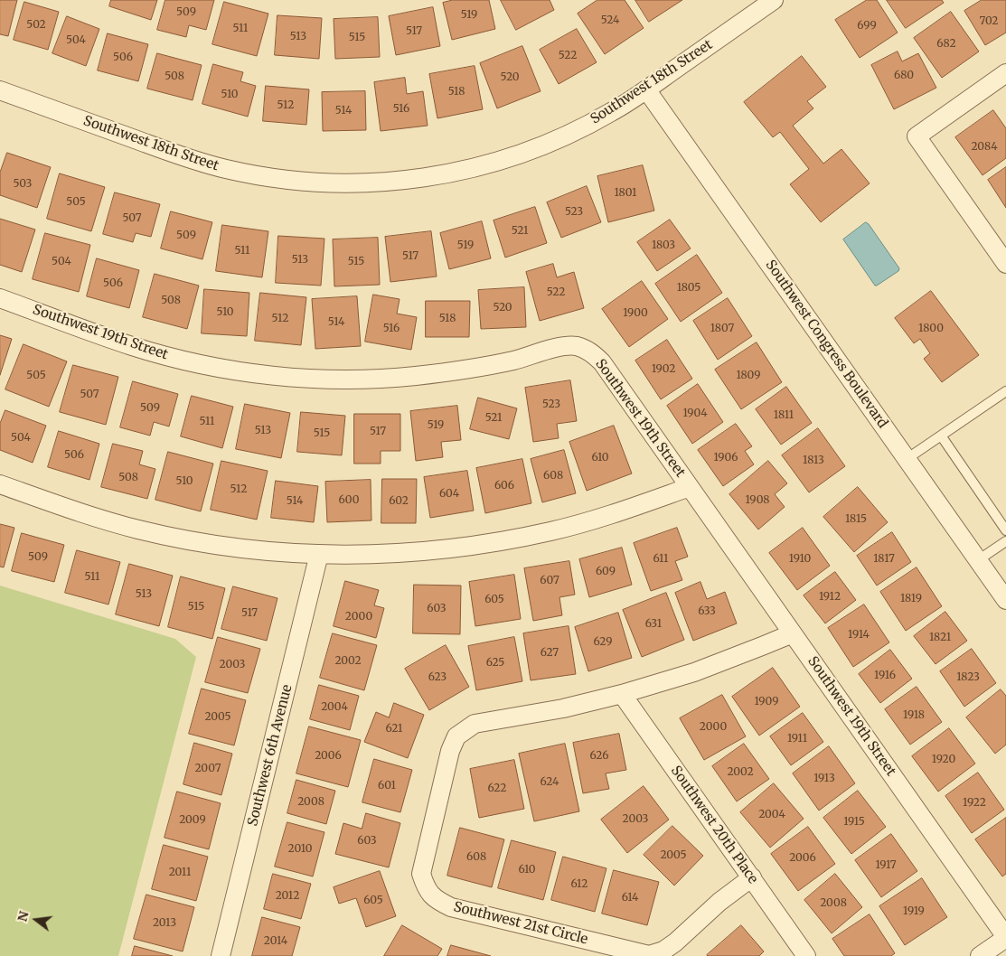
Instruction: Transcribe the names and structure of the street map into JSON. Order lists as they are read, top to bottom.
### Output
{
  "streets": {
    "street": [
      "Southwest 18th Street",
      "Southwest 19th Street",
      "Southwest Congress Boulevard",
      "Southwest 6th Avenue",
      "Southwest 20th Place",
      "Southwest 21st Circle"
    ]
  },
  "crossings": [
    ["Southwest 18th Street", "Southwest Congress Boulevard"],
    ["Southwest 19th Street", "Southwest 21st Circle"],
    ["Southwest 20th Place", "Southwest 21st Circle"]
  ],
  "house_numbers": [
    "509",
    "519",
    "524",
    "702",
    "502",
    "699",
    "511",
    "517",
    "513",
    "515",
    "504",
    "682",
    "522",
    "506",
    "680",
    "508",
    "520",
    "518",
    "510",
    "512",
    "516",
    "514",
    "2084",
    "503",
    "1801",
    "505",
    "523",
    "507",
    "521",
    "509",
    "519",
    "1803",
    "511",
    "517",
    "513",
    "504",
    "515",
    "506",
    "1805",
    "522",
    "508",
    "520",
    "510",
    "1900",
    "512",
    "518",
    "514",
    "516",
    "1807",
    "1800",
    "1902",
    "505",
    "1809",
    "507",
    "523",
    "509",
    "1904",
    "1811",
    "521",
    "511",
    "519",
    "513",
    "517",
    "515",
    "504",
    "506",
    "610",
    "1906",
    "1813",
    "608",
    "508",
    "510",
    "606",
    "512",
    "604",
    "600",
    "1908",
    "514",
    "602",
    "1815",
    "509",
    "611",
    "1910",
    "1817",
    "609",
    "511",
    "607",
    "513",
    "1912",
    "1819",
    "605",
    "515",
    "603",
    "633",
    "517",
    "2000",
    "631",
    "1914",
    "1821",
    "629",
    "627",
    "2002",
    "625",
    "2003",
    "1916",
    "623",
    "1823",
    "1909",
    "2004",
    "1918",
    "2005",
    "2000",
    "621",
    "1911",
    "2006",
    "626",
    "1920",
    "2007",
    "2002",
    "1913",
    "624",
    "601",
    "622",
    "2008",
    "1922",
    "2004",
    "2003",
    "2009",
    "1915",
    "603",
    "2010",
    "2005",
    "608",
    "2006",
    "1917",
    "610",
    "2011",
    "612",
    "2012",
    "614",
    "605",
    "2008",
    "1919",
    "2013",
    "2014"
  ],
  "north": "left"
}
